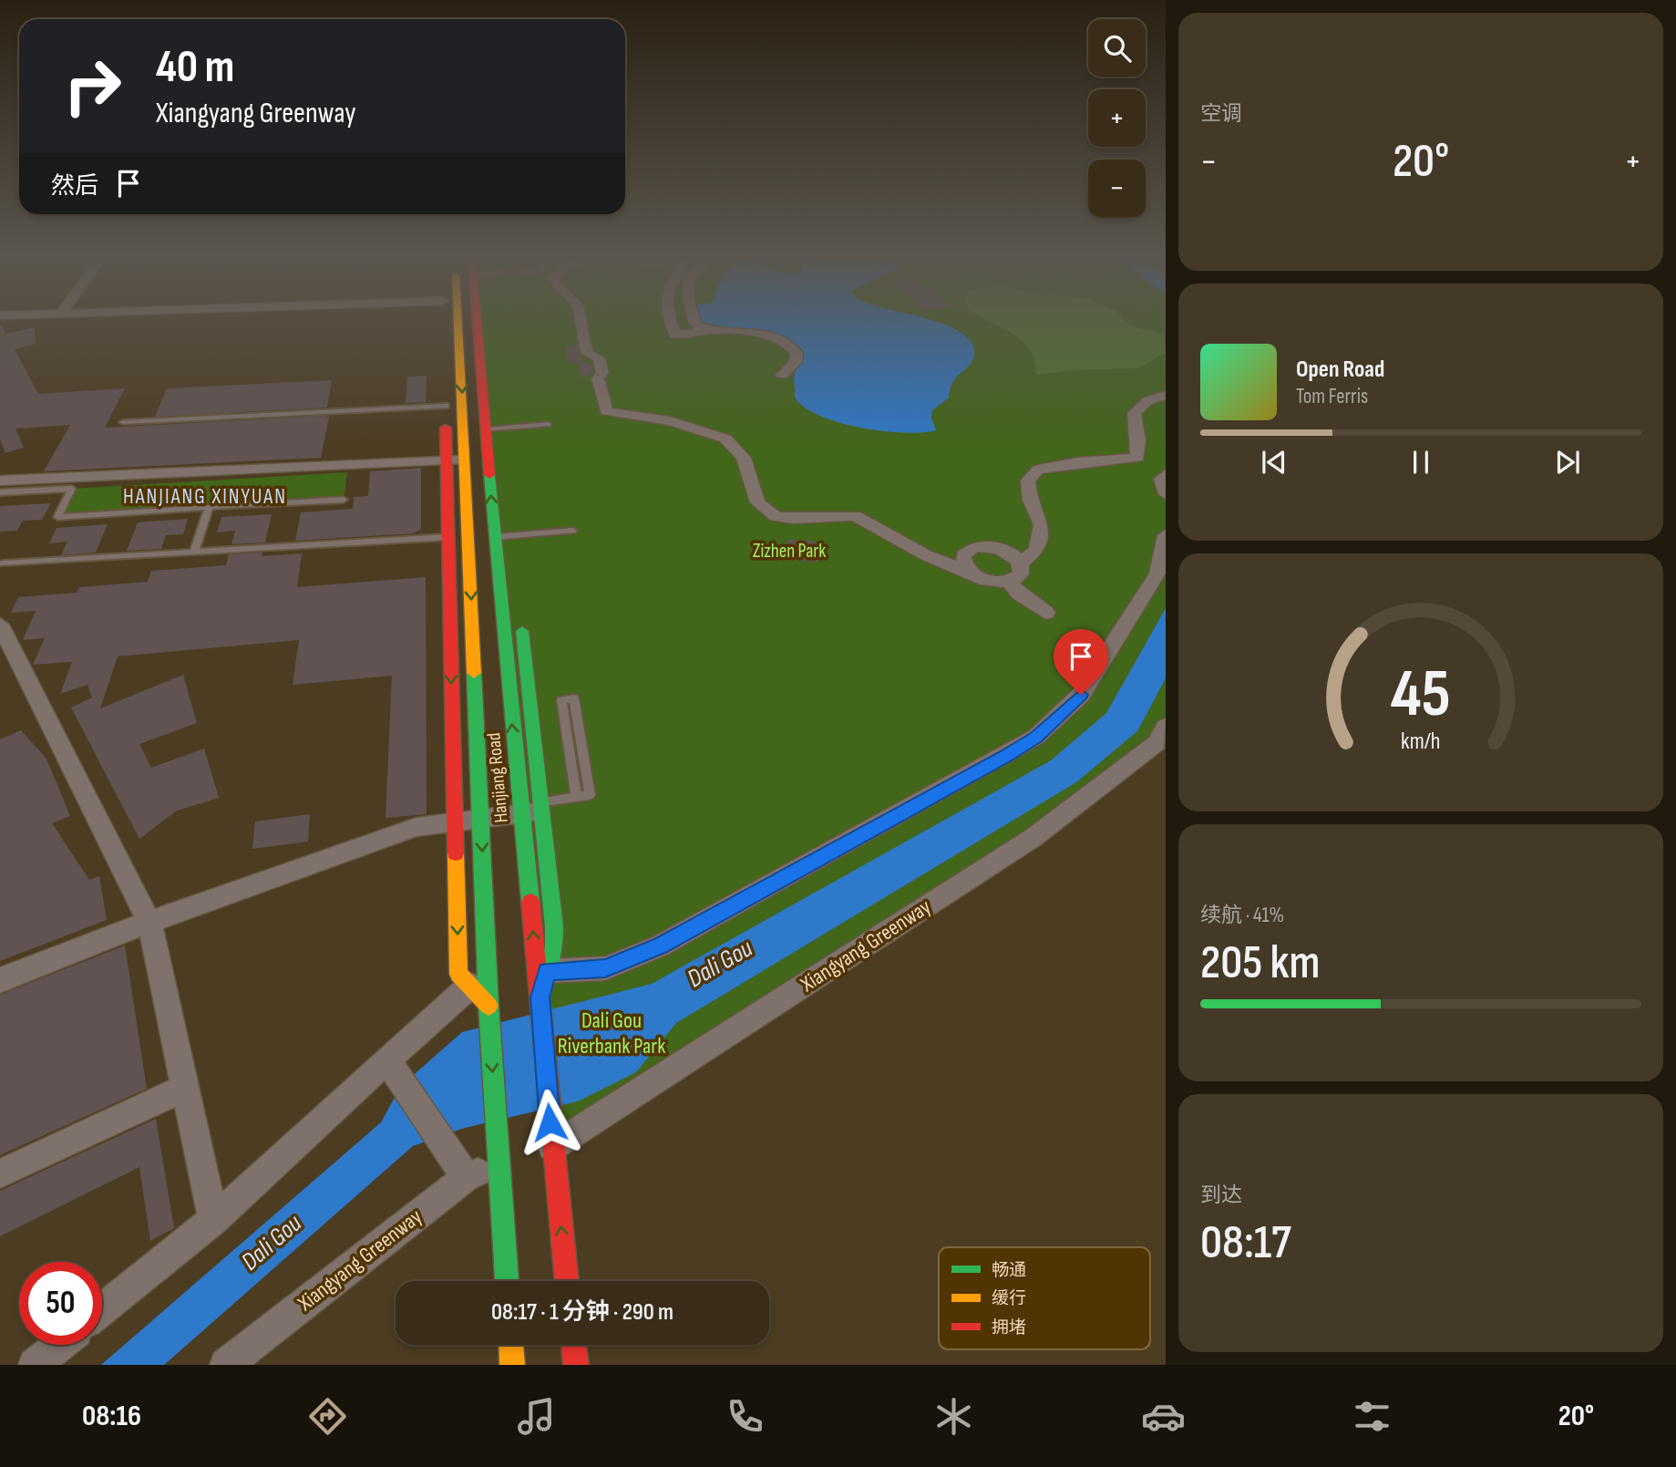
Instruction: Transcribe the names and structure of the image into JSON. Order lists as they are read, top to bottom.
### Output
{
  "streets": {
    "main road": ["Hanjiang Road"],
    "street": ["Xiangyang Greenway"]
  },
  "crossings": [
    ["Hanjiang Road", "Xiangyang Greenway"]
  ],
  "districts": ["HANJIANG XINYUAN"],
  "water": ["Dali Gou"],
  "parks": ["Zizhen Park", "Dali Gou Riverbank Park"],
  "legend": ["畅通", "缓行", "拥堵"],
  "page": {
    "tile": [
      "空调",
      ["续航 · 41%", "205 km"],
      ["到达", "08:17"]
    ],
    "map_buttons": ["+", "−"],
    "turn": ["40 m", "Xiangyang Greenway"],
    "heat": ["−", "20°", "+"],
    "then": "然后",
    "song": ["Open Road", "Tom Ferris"],
    "limit": "50",
    "trip": "08:17 · 1 分钟 · 290 m",
    "tabs": ["08:16", "20°"],
    "gauge": ["45", "km/h"]
  }
}
